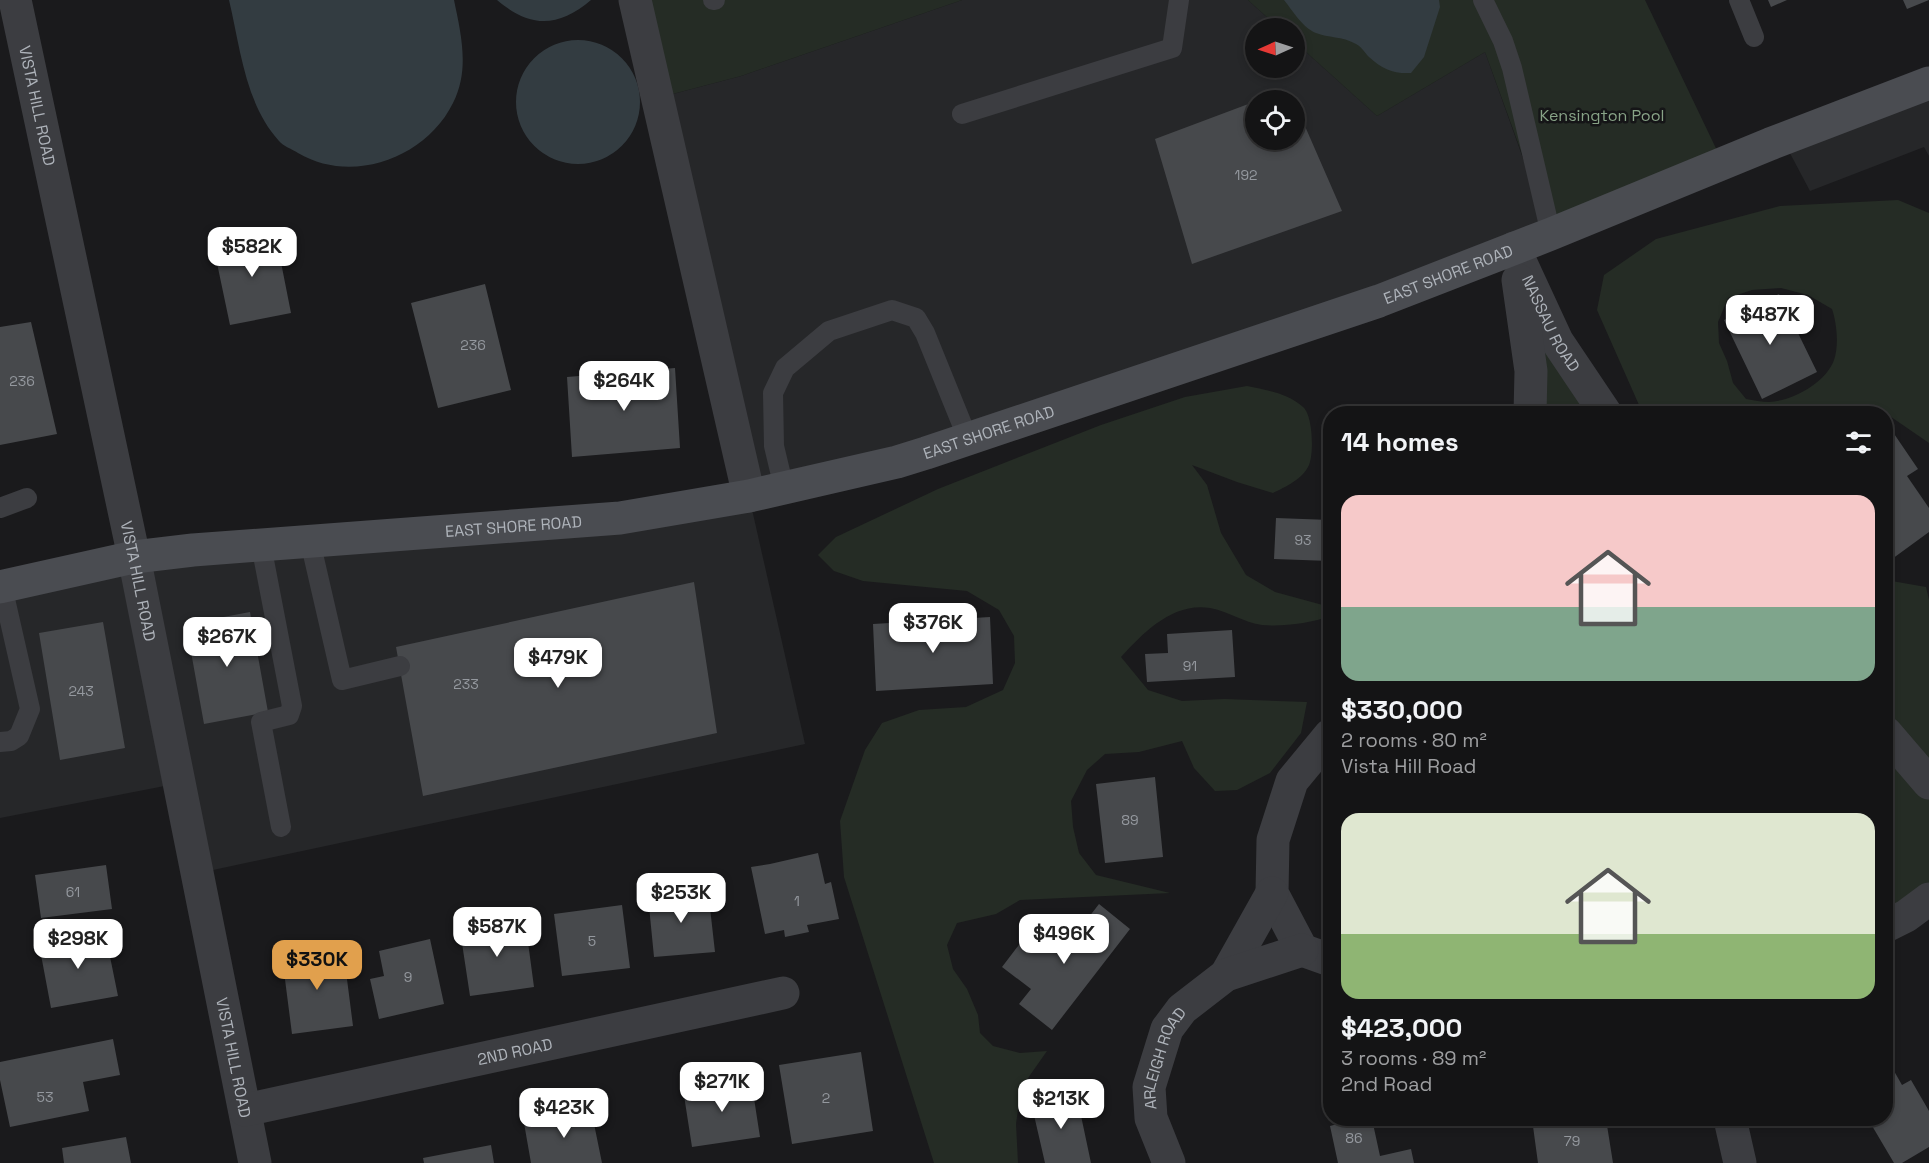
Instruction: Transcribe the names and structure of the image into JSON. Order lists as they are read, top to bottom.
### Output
{
  "streets": {
    "main road": ["EAST SHORE ROAD"],
    "street": [
      "VISTA HILL ROAD",
      "NASSAU ROAD",
      "2ND ROAD",
      "ARLEIGH ROAD"
    ]
  },
  "crossings": [
    ["VISTA HILL ROAD", "EAST SHORE ROAD"],
    ["VISTA HILL ROAD", "2ND ROAD"],
    ["EAST SHORE ROAD", "NASSAU ROAD"]
  ],
  "parks": ["Kensington Pool"],
  "house_numbers": [
    "192",
    "236",
    "236",
    "93",
    "91",
    "233",
    "243",
    "89",
    "61",
    "1",
    "5",
    "9",
    "53",
    "2",
    "86",
    "79"
  ],
  "north": "left",
  "page": {
    "price": [
      "$582K",
      "$487K",
      "$264K",
      "$376K",
      "$267K",
      "$479K",
      "$253K",
      "$587K",
      "$496K",
      "$298K",
      "$330K",
      "$271K",
      "$213K",
      "$423K"
    ],
    "heading": "14 homes",
    "list": [
      {
        "name": "$330,000",
        "note": "2 rooms · 80 m² · Vista Hill Road"
      },
      {
        "name": "$423,000",
        "note": "3 rooms · 89 m² · 2nd Road"
      }
    ]
  }
}
